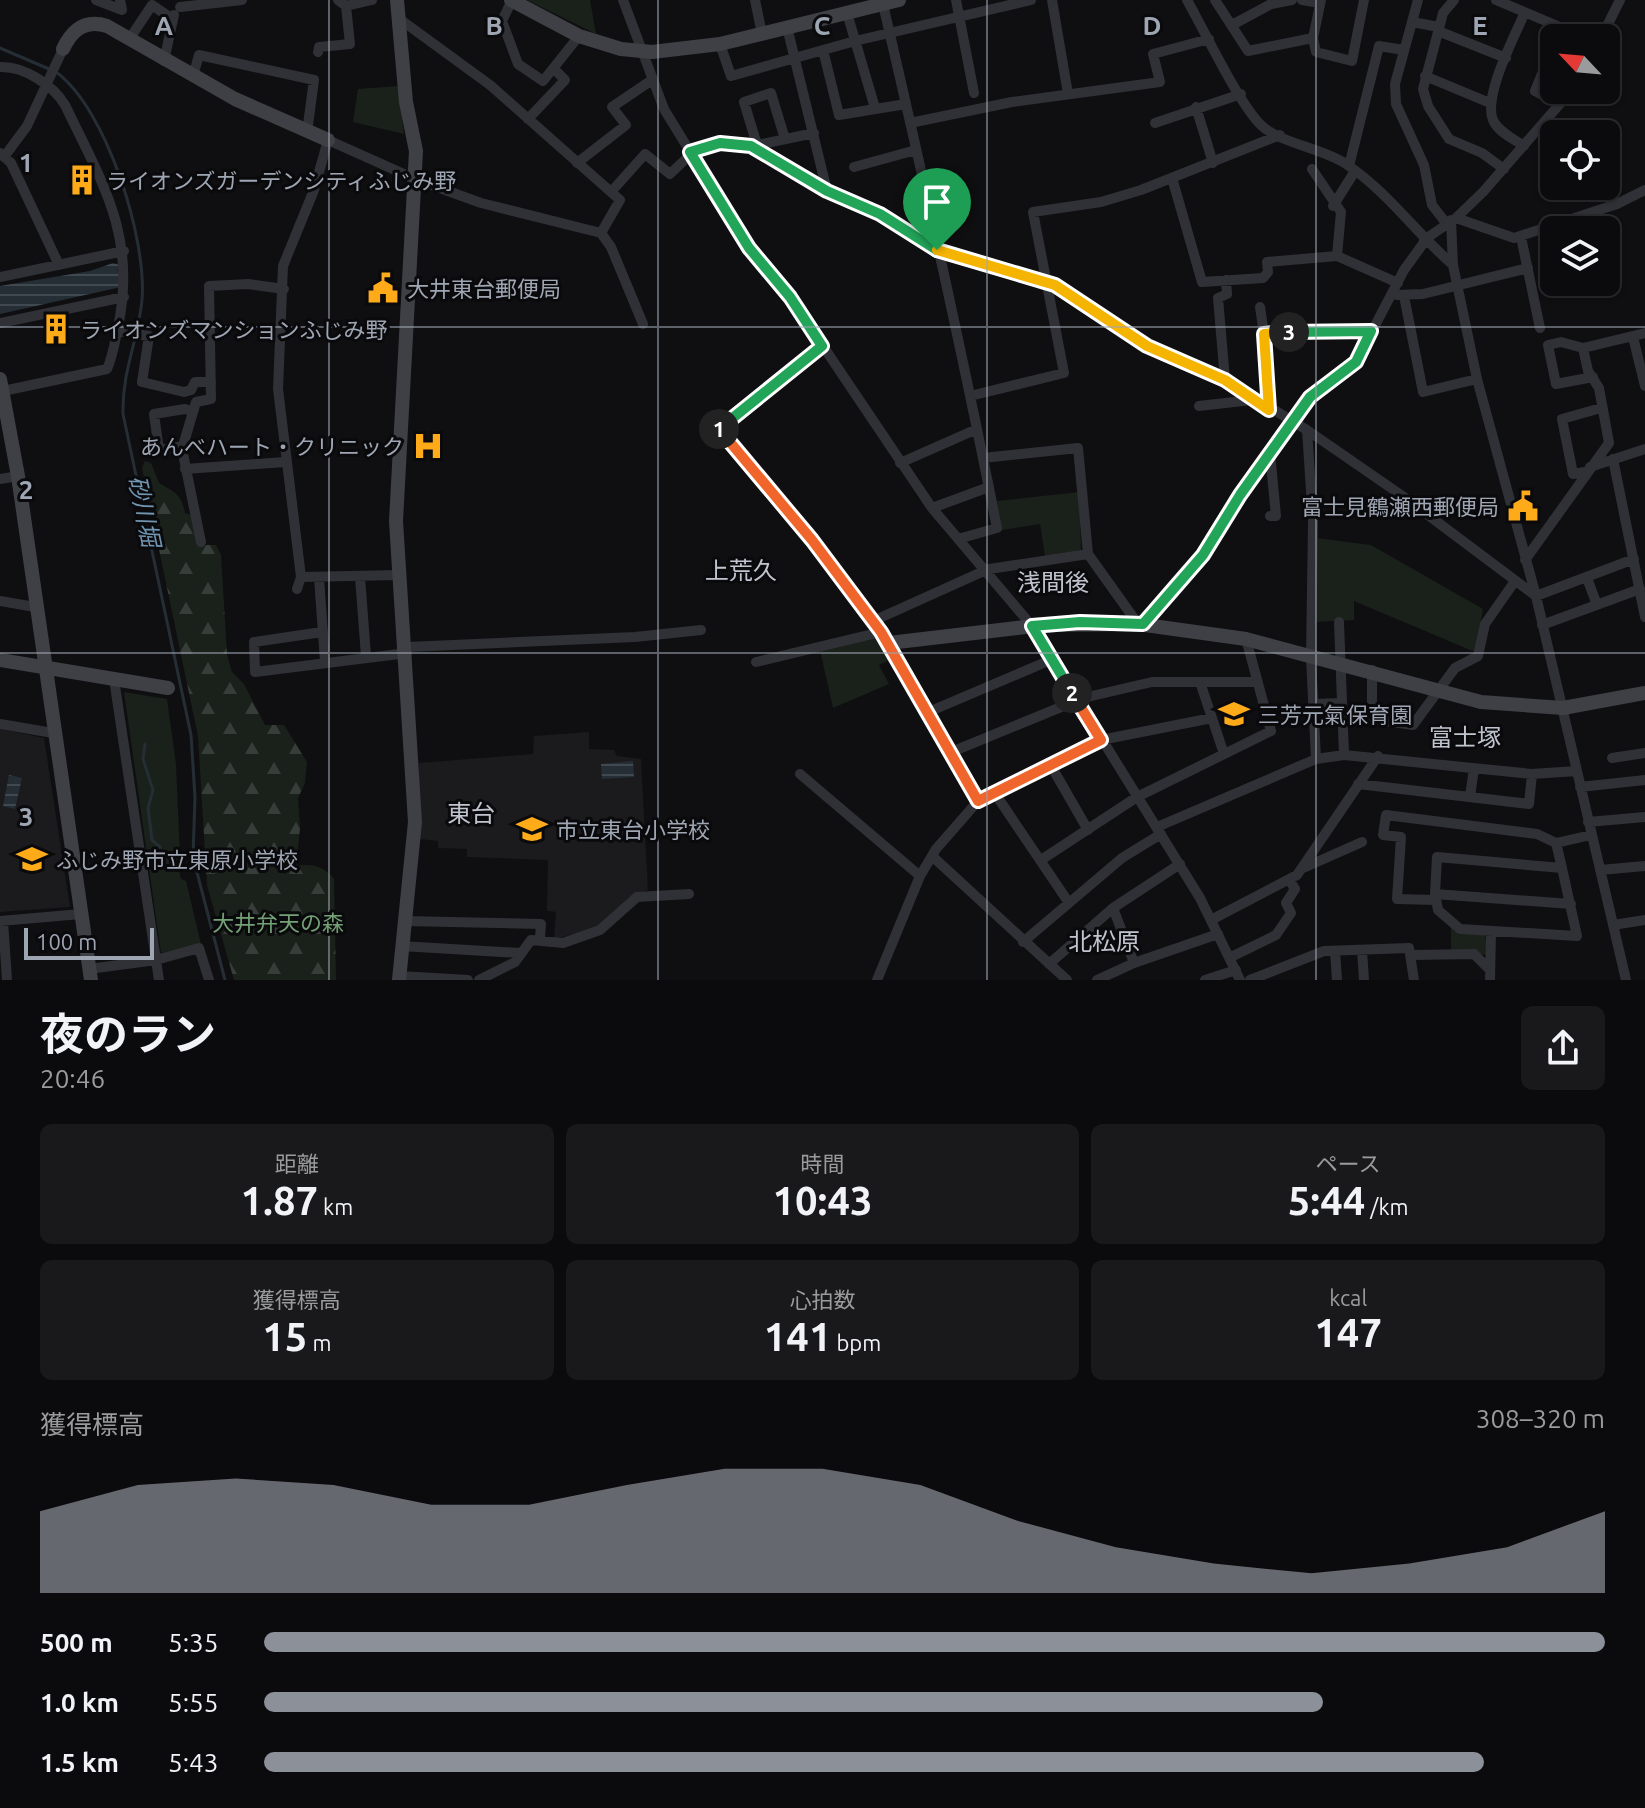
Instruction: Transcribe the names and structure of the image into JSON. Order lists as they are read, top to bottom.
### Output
{
  "districts": [
    "上荒久",
    "浅間後",
    "富士塚",
    "東台",
    "北松原"
  ],
  "water": ["砂川堀"],
  "parks": ["大井弁天の森"],
  "places": {
    "building": ["ライオンズガーデンシティふじみ野", "ライオンズマンションふじみ野"],
    "public building": ["大井東台郵便局", "富士見鶴瀬西郵便局"],
    "hospital": ["あんべハート・クリニック"],
    "school or university": ["三芳元氣保育園", "市立東台小学校", "ふじみ野市立東原小学校"]
  },
  "scale_bar": "100 m",
  "north": "top left",
  "page": {
    "pins": ["3", "1", "2"],
    "scale": "100 m",
    "heading": ["夜のラン", "20:46"],
    "stats": [
      ["距離", "1.87 km"],
      ["時間", "10:43"],
      ["ペース", "5:44 /km"],
      ["獲得標高", "15 m"],
      ["心拍数", "141 bpm"],
      ["kcal", "147"]
    ],
    "chart": ["獲得標高", "308–320 m"],
    "list": [
      {
        "name": "500 m",
        "note": "5:35"
      },
      {
        "name": "1.0 km",
        "note": "5:55"
      },
      {
        "name": "1.5 km",
        "note": "5:43"
      }
    ]
  },
  "grid": {
    "columns": [
      "A",
      "B",
      "C",
      "D",
      "E"
    ],
    "rows": ["1", "2", "3"]
  }
}
